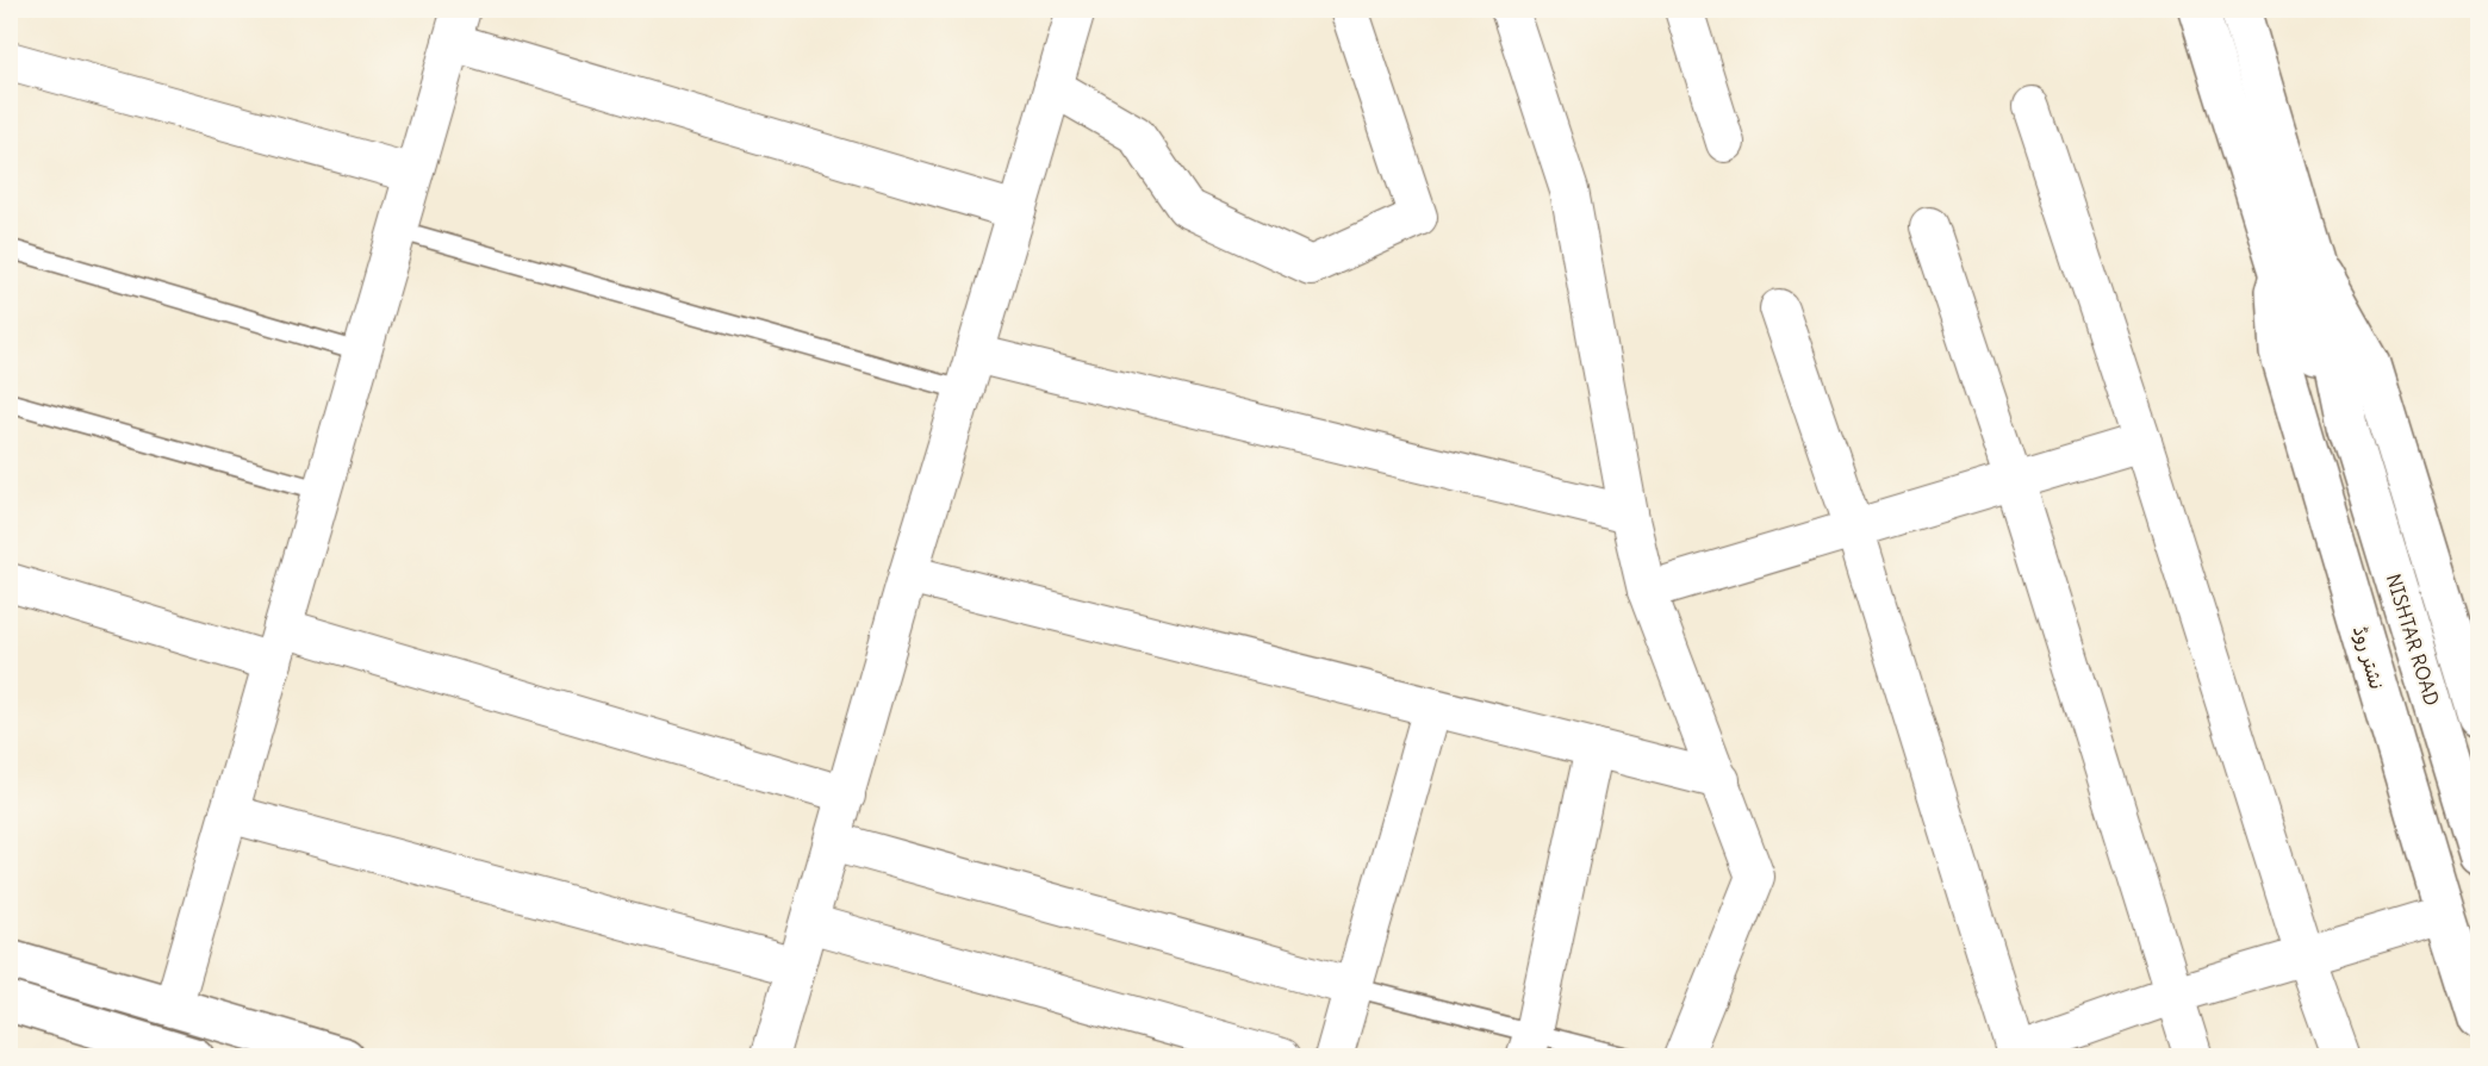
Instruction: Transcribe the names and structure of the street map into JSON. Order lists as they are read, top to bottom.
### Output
{
  "streets": {
    "main road": ["NISHTAR ROAD", "نشتر روڈ"]
  },
  "crossings": [
    ["NISHTAR ROAD", "نشتر روڈ"]
  ]
}
